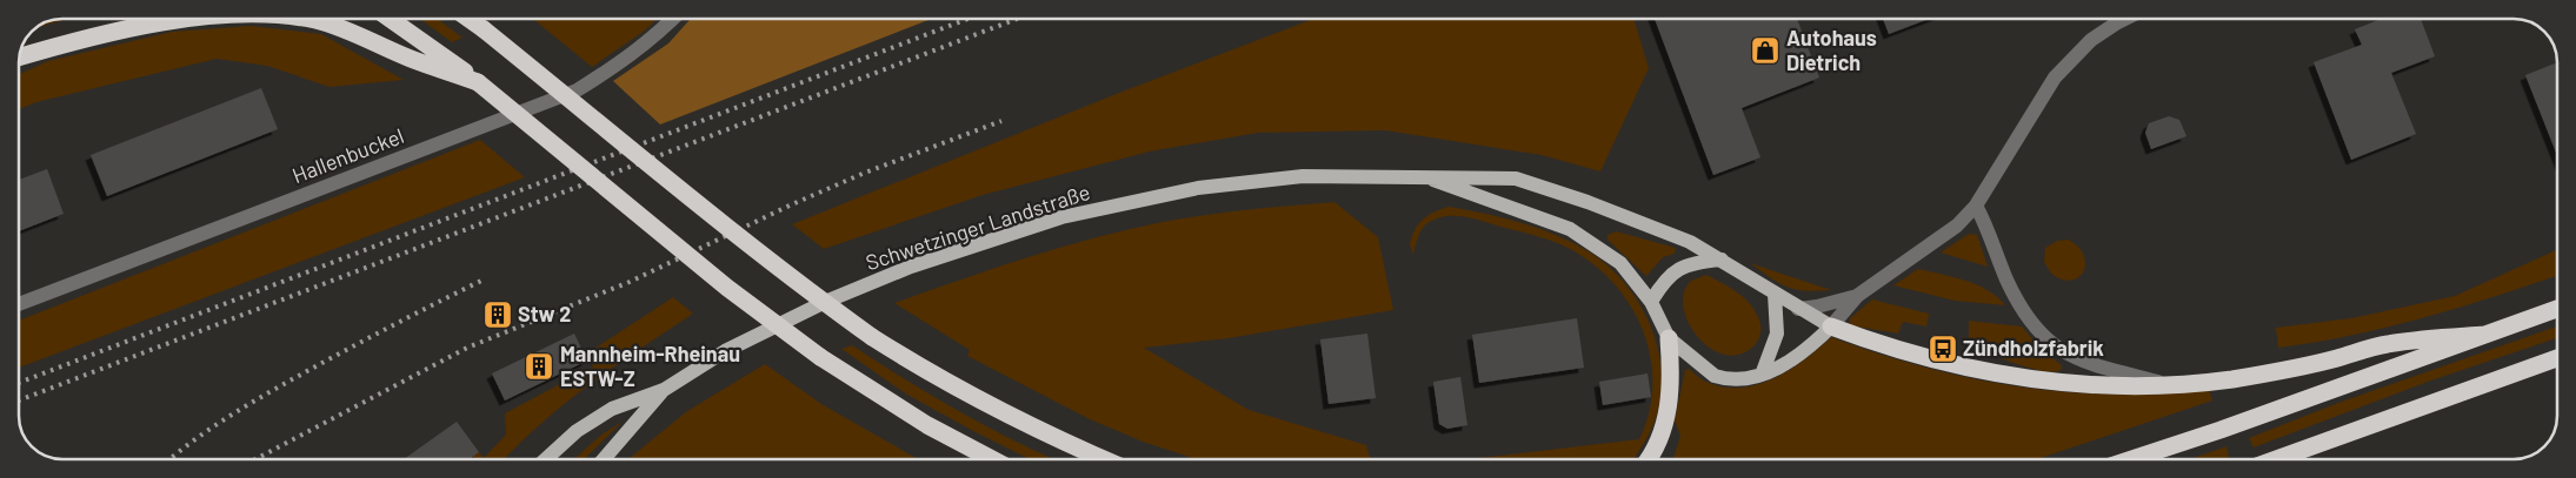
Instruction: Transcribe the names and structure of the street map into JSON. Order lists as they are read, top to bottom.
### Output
{
  "streets": {
    "main road": ["Schwetzinger Landstraße"],
    "street": ["Hallenbuckel"]
  },
  "places": {
    "shop": ["Autohaus Dietrich"],
    "building": ["Stw 2", "Mannheim-Rheinau ESTW-Z"],
    "bus stop": ["Zündholzfabrik"]
  }
}
